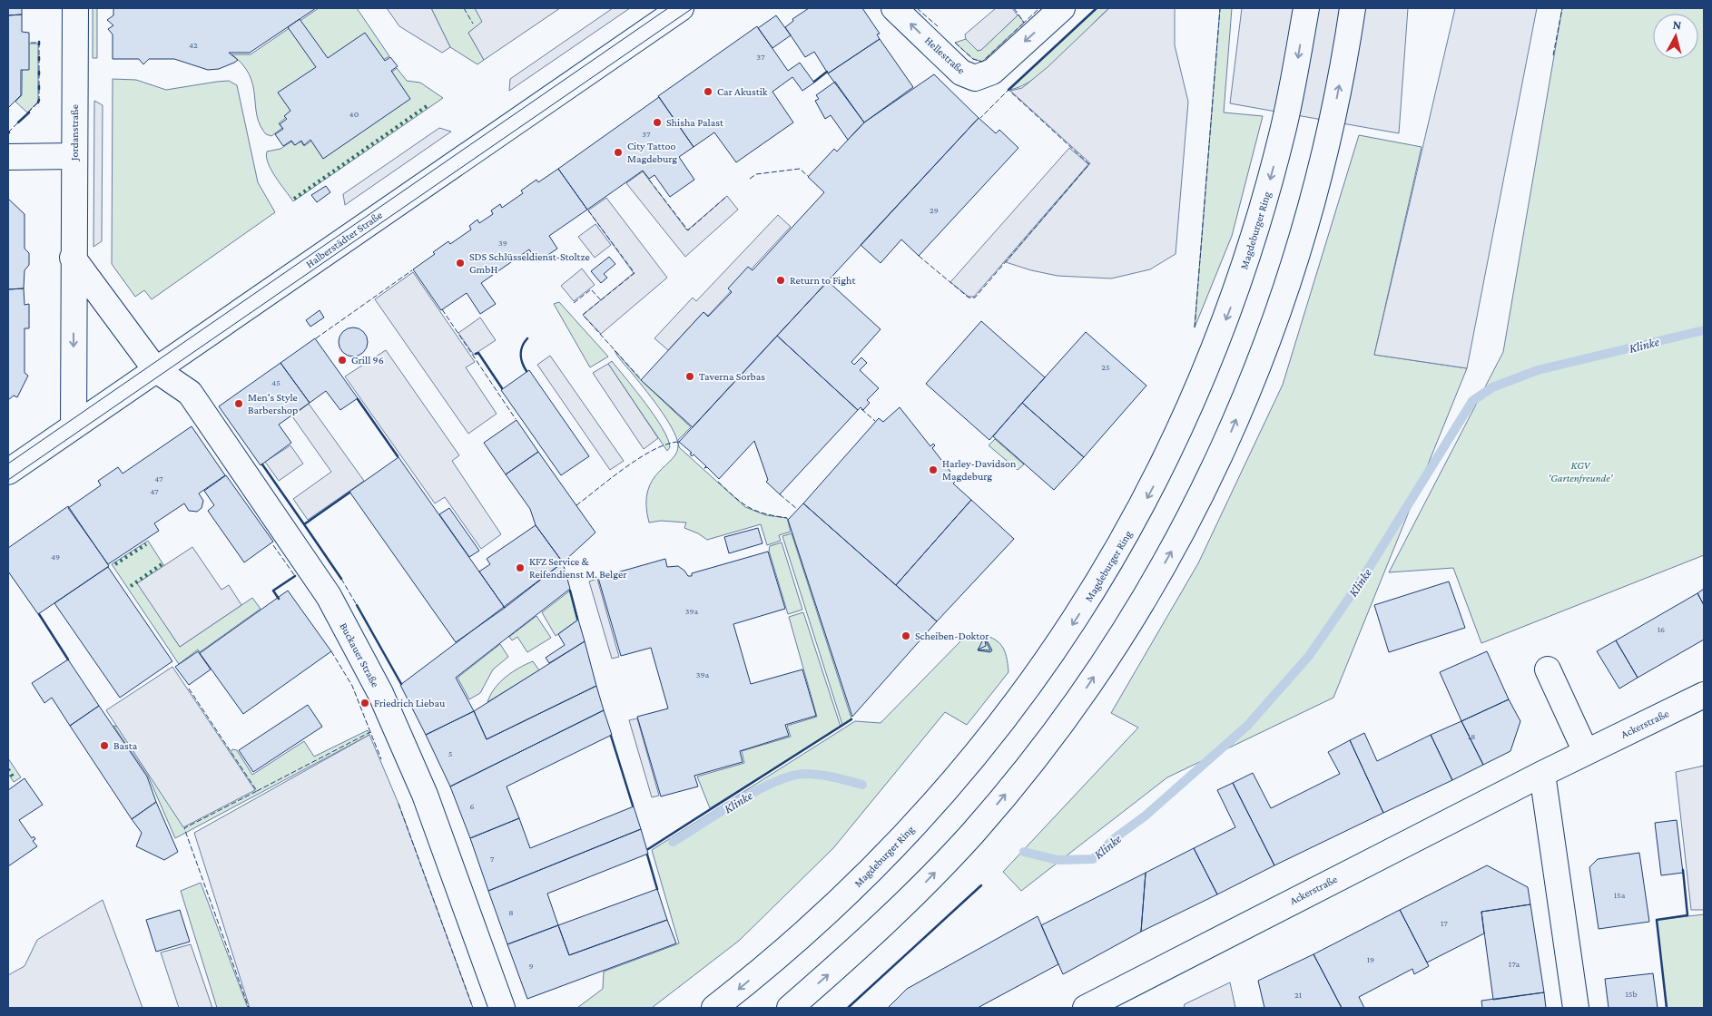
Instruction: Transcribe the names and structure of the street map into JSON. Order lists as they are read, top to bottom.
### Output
{
  "streets": {
    "main road": [
      "Hellestraße",
      "Jordanstraße",
      "Magdeburger Ring",
      "Halberstädter Straße",
      "Buckauer Straße",
      "Ackerstraße"
    ]
  },
  "crossings": [
    ["Jordanstraße", "Halberstädter Straße"],
    ["Halberstädter Straße", "Buckauer Straße"]
  ],
  "one_way": ["Jordanstraße"],
  "water": ["Klinke"],
  "parks": ["KGV 'Gartenfreunde'"],
  "places": [
    "Car Akustik",
    "Shisha Palast",
    "City Tattoo Magdeburg",
    "SDS Schlüsseldienst-Stoltze GmbH",
    "Return to Fight",
    "Grill 96",
    "Taverna Sorbas",
    "Men's Style Barbershop",
    "Harley-Davidson Magdeburg",
    "KFZ Service & Reifendienst M. Belger",
    "Scheiben-Doktor",
    "Friedrich Liebau",
    "Basta"
  ],
  "house_numbers": [
    "42",
    "37",
    "40",
    "37",
    "29",
    "39",
    "25",
    "45",
    "47",
    "47",
    "49",
    "39a",
    "16",
    "39a",
    "18",
    "5",
    "6",
    "7",
    "15a",
    "8",
    "17",
    "19",
    "17a",
    "9",
    "15b",
    "21"
  ],
  "north": "top"
}
